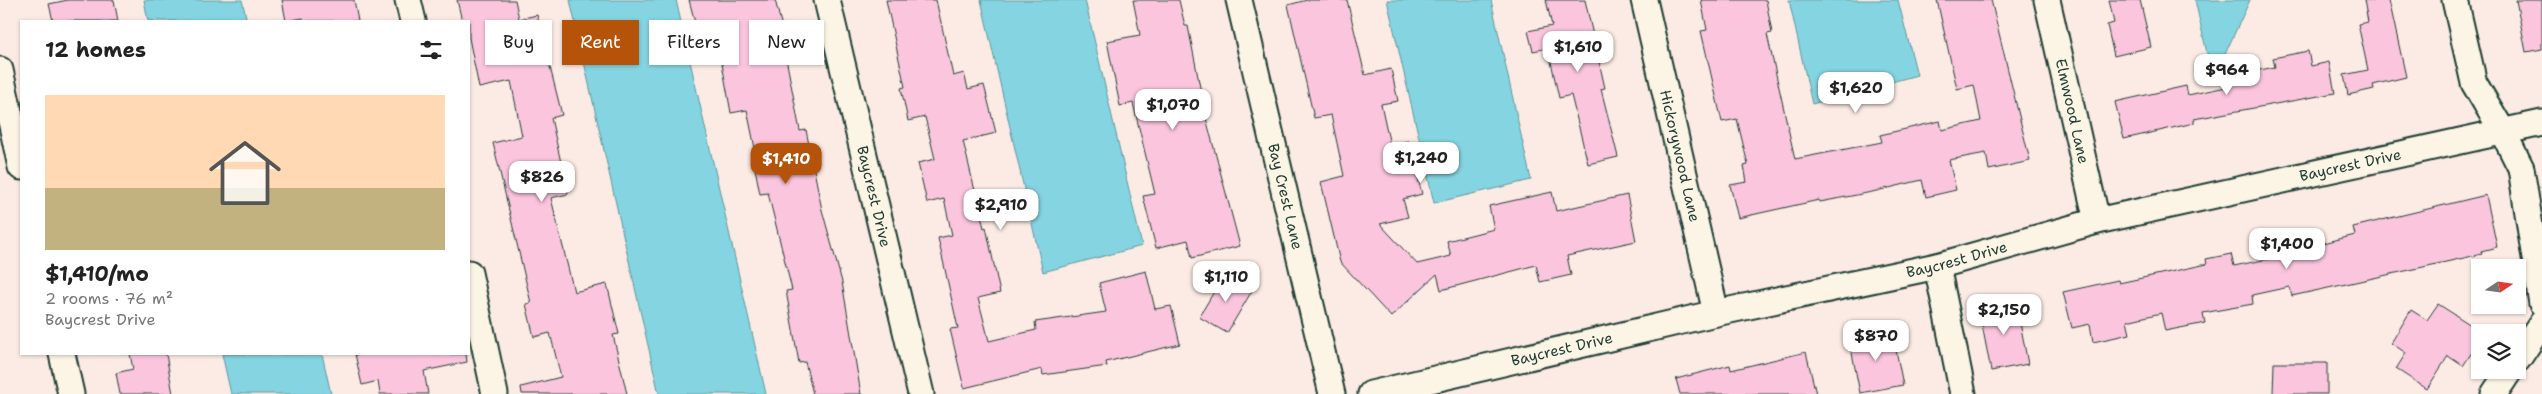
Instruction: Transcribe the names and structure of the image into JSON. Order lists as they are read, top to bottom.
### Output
{
  "streets": {
    "street": [
      "Elmwood Lane",
      "Hickorywood Lane",
      "Baycrest Drive",
      "Bay Crest Lane"
    ]
  },
  "crossings": [
    ["Elmwood Lane", "Baycrest Drive"],
    ["Hickorywood Lane", "Baycrest Drive"]
  ],
  "north": "right",
  "page": {
    "chip": [
      "Buy",
      "Rent",
      "Filters",
      "New"
    ],
    "heading": "12 homes",
    "price": [
      "$1,610",
      "$964",
      "$1,620",
      "$1,070",
      "$1,240",
      "$1,410",
      "$826",
      "$2,910",
      "$1,400",
      "$1,110",
      "$2,150",
      "$870"
    ],
    "list": [
      {
        "name": "$1,410/mo",
        "note": "2 rooms · 76 m² · Baycrest Drive"
      }
    ]
  }
}
